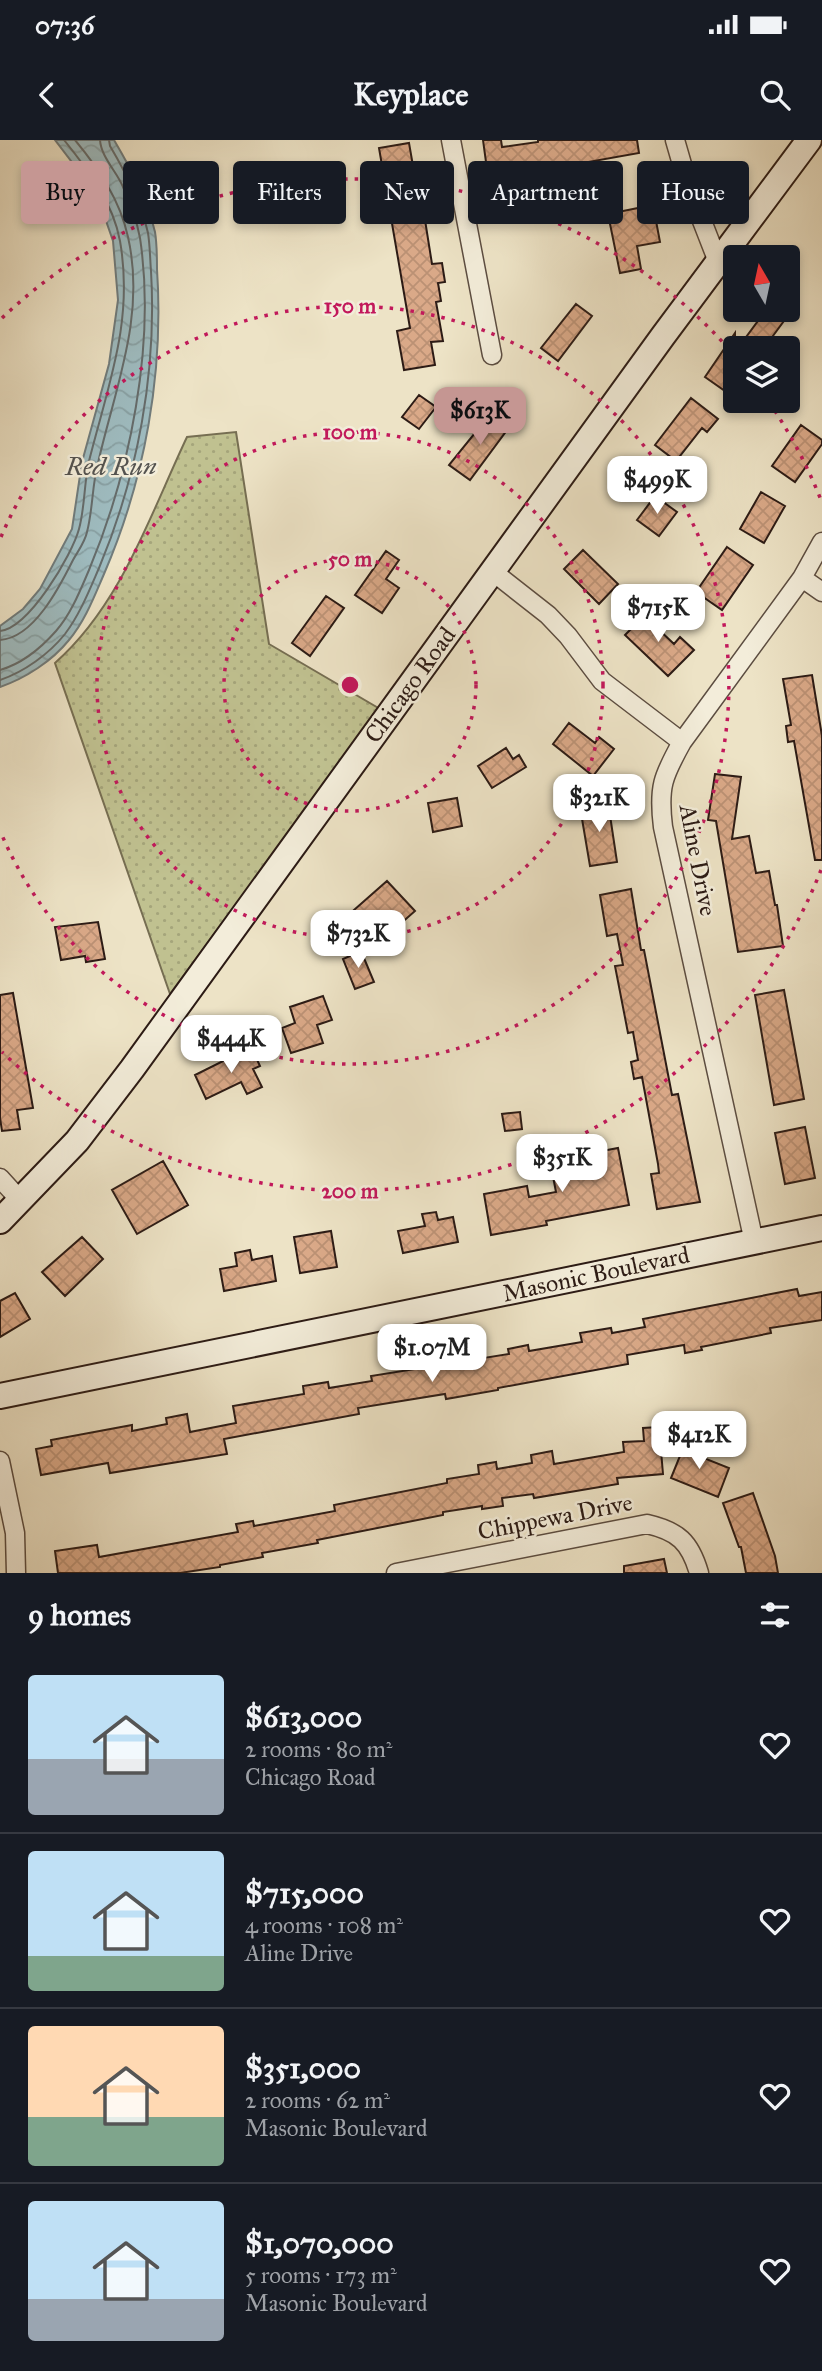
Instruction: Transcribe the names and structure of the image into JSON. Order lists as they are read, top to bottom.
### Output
{
  "streets": {
    "street": [
      "Chicago Road",
      "Aline Drive",
      "Masonic Boulevard",
      "Chippewa Drive"
    ]
  },
  "crossings": [
    ["Aline Drive", "Masonic Boulevard"]
  ],
  "water": ["Red Run"],
  "north": "top",
  "page": {
    "status": "07:36",
    "header": "Keyplace",
    "chip": [
      "Buy",
      "Rent",
      "Filters",
      "New",
      "Apartment",
      "House"
    ],
    "price": [
      "$613K",
      "$499K",
      "$715K",
      "$321K",
      "$732K",
      "$444K",
      "$351K",
      "$1.07M",
      "$412K"
    ],
    "heading": "9 homes",
    "list": [
      {
        "name": "$613,000",
        "note": "2 rooms · 80 m² · Chicago Road"
      },
      {
        "name": "$715,000",
        "note": "4 rooms · 108 m² · Aline Drive"
      },
      {
        "name": "$351,000",
        "note": "2 rooms · 62 m² · Masonic Boulevard"
      },
      {
        "name": "$1,070,000",
        "note": "5 rooms · 173 m² · Masonic Boulevard"
      }
    ]
  },
  "rings": [
    "150 m",
    "100 m",
    "50 m",
    "200 m"
  ]
}
